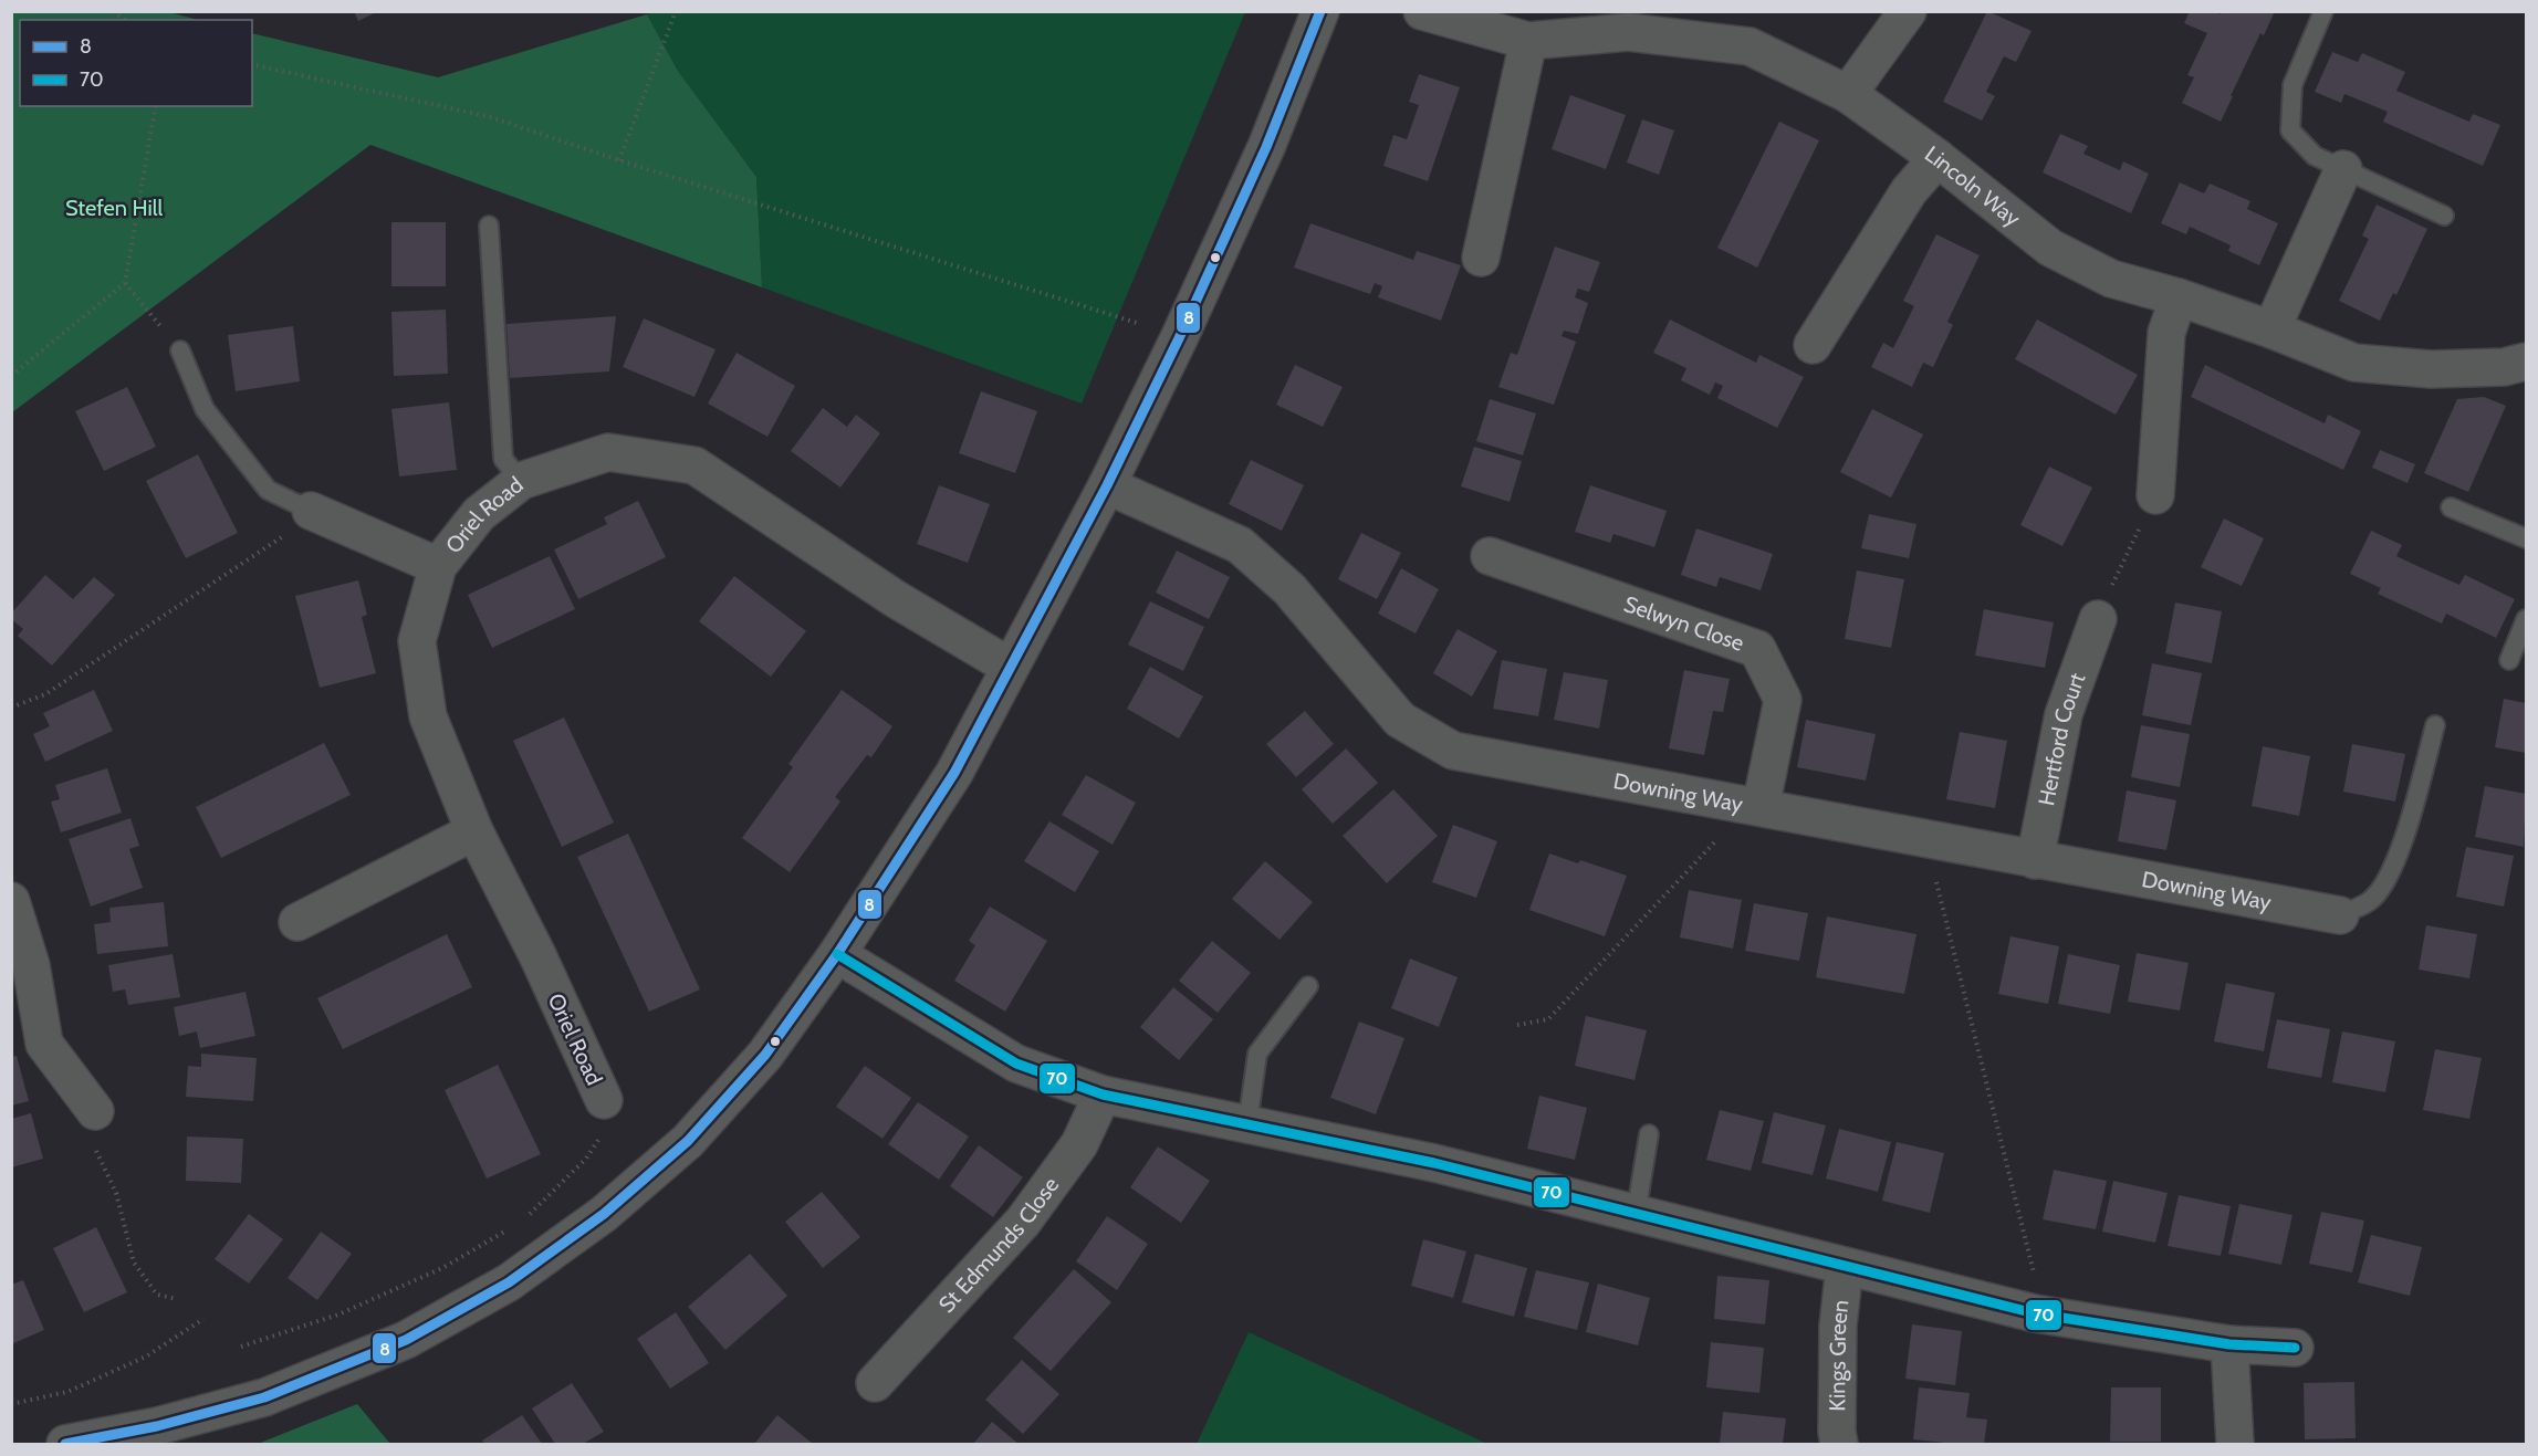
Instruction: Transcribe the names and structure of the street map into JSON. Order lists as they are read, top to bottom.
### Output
{
  "streets": {
    "street": [
      "Lincoln Way",
      "Oriel Road",
      "Selwyn Close",
      "Hertford Court",
      "Downing Way",
      "St Edmunds Close",
      "Kings Green"
    ]
  },
  "crossings": [
    ["Selwyn Close", "Downing Way"],
    ["Hertford Court", "Downing Way"]
  ],
  "parks": ["Stefen Hill"],
  "lines": ["transit line 8", "transit line 70"],
  "legend": ["8", "70"]
}
